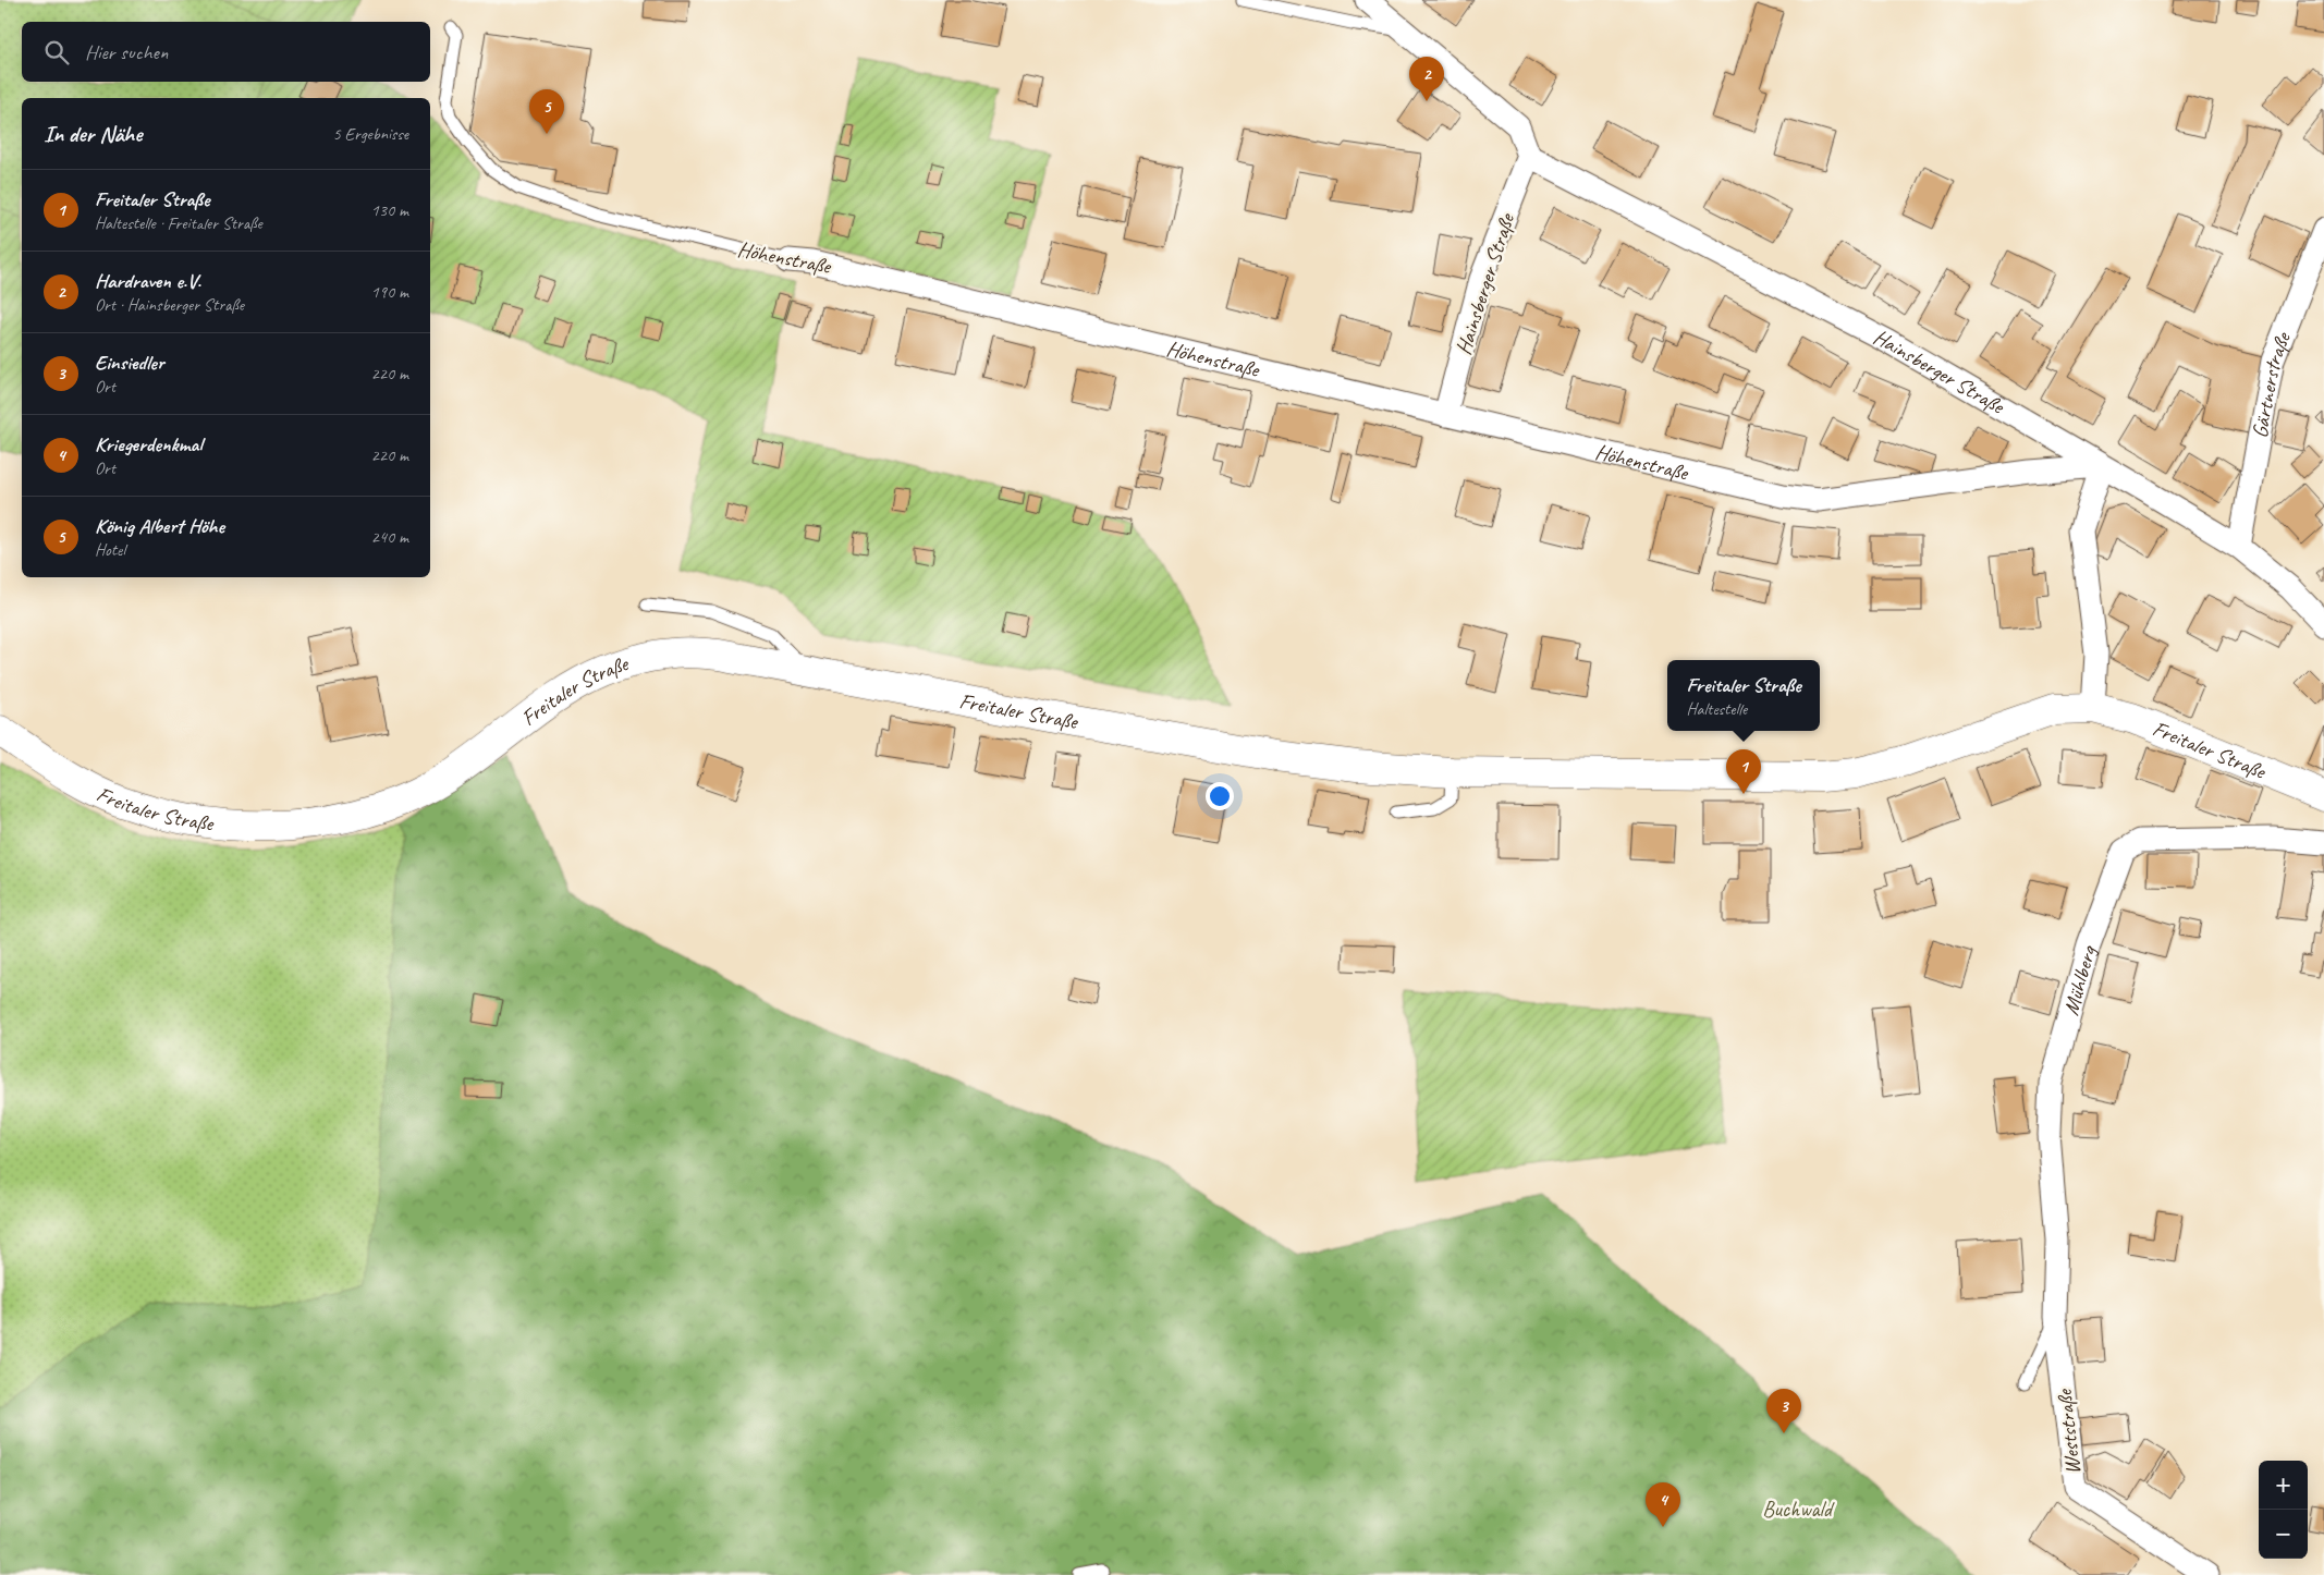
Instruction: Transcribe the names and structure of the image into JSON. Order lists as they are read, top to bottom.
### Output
{
  "streets": {
    "main road": ["Freitaler Straße"],
    "street": [
      "Höhenstraße",
      "Hainsberger Straße",
      "Gärtnerstraße",
      "Mühlberg",
      "Weststraße"
    ]
  },
  "crossings": [
    ["Höhenstraße", "Hainsberger Straße"],
    ["Hainsberger Straße", "Gärtnerstraße"],
    ["Mühlberg", "Weststraße"]
  ],
  "parks": ["Buchwald"],
  "page": {
    "search": "Hier suchen",
    "pins": [
      "2",
      "5",
      "1",
      "3",
      "4"
    ],
    "heading": ["In der Nähe", "5 Ergebnisse"],
    "list": [
      {
        "mark": "1",
        "name": "Freitaler Straße",
        "note": "Haltestelle · Freitaler Straße",
        "value": "130 m"
      },
      {
        "mark": "2",
        "name": "Hardraven e.V.",
        "note": "Ort · Hainsberger Straße",
        "value": "190 m"
      },
      {
        "mark": "3",
        "name": "Einsiedler",
        "note": "Ort",
        "value": "220 m"
      },
      {
        "mark": "4",
        "name": "Kriegerdenkmal",
        "note": "Ort",
        "value": "220 m"
      },
      {
        "mark": "5",
        "name": "König Albert Höhe",
        "note": "Hotel",
        "value": "240 m"
      }
    ],
    "popup": ["Freitaler Straße", "Haltestelle"],
    "map_buttons": ["+", "−"]
  }
}
